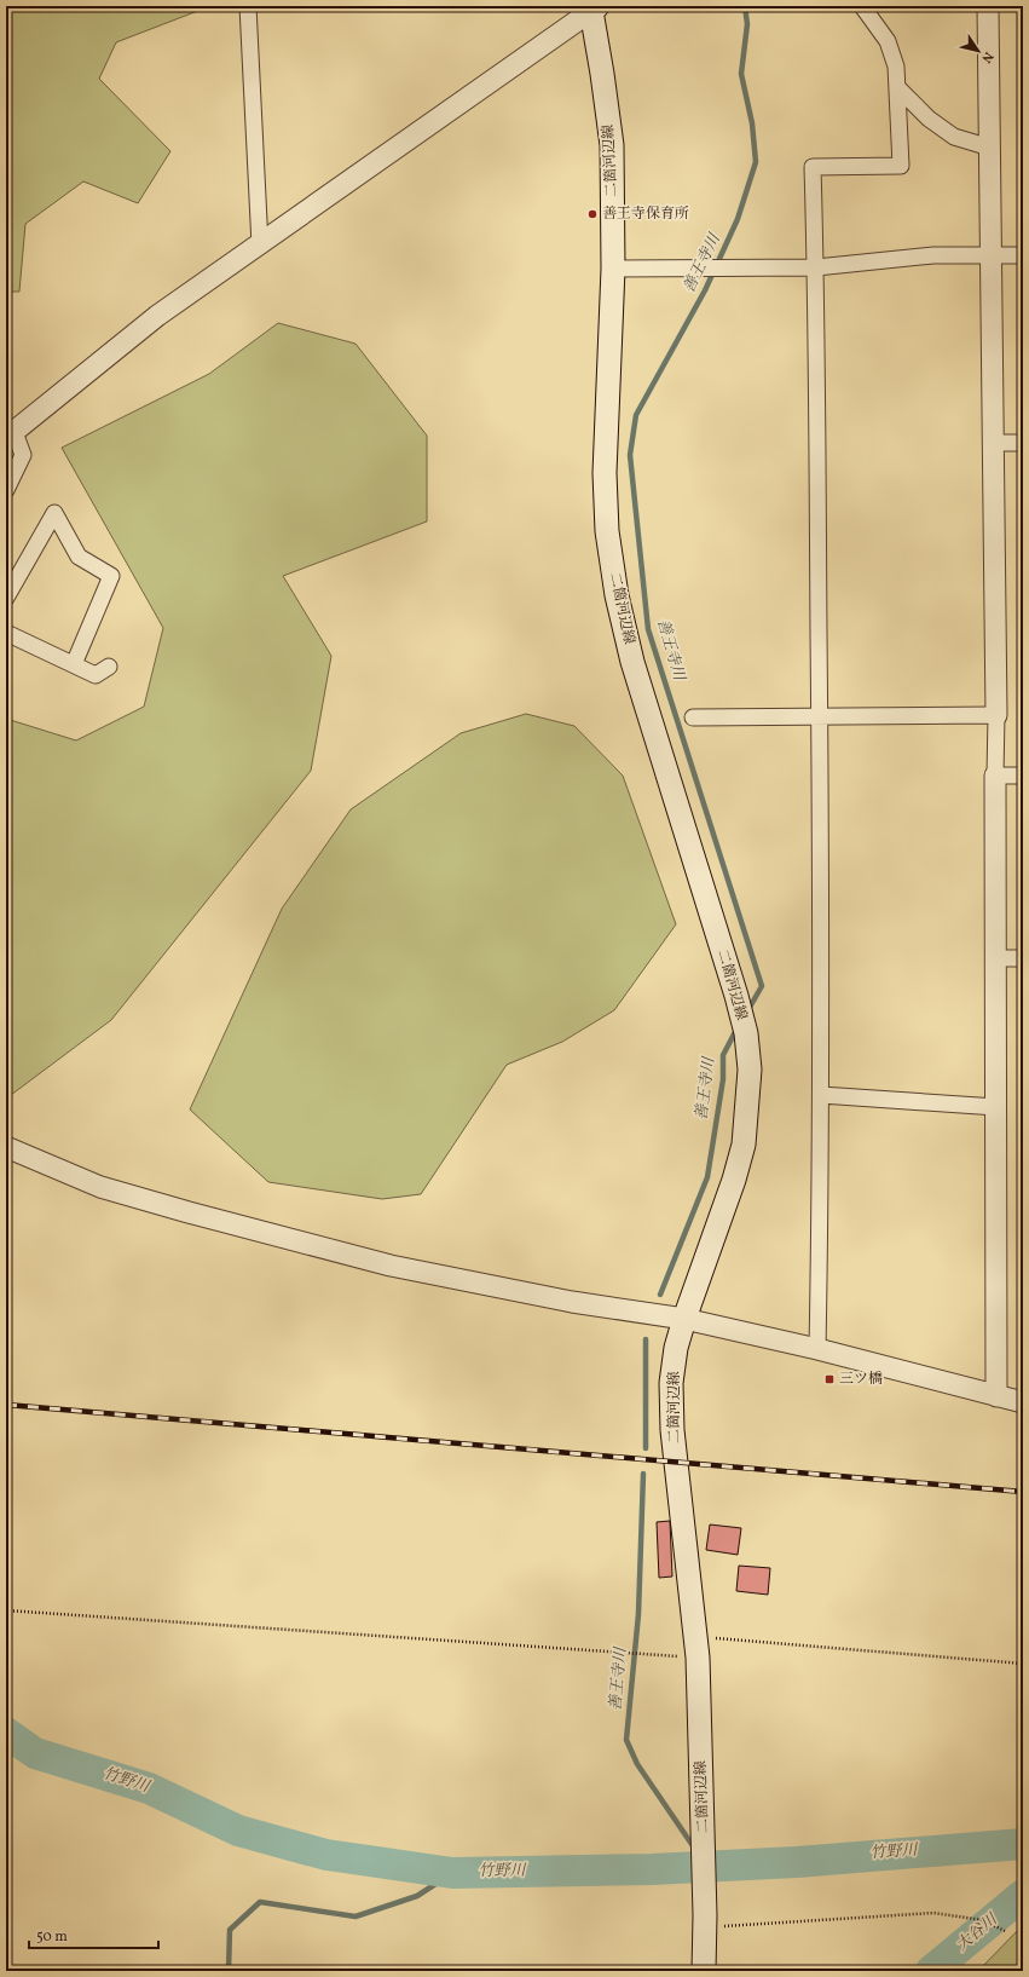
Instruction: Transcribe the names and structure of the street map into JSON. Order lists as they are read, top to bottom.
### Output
{
  "streets": {
    "main road": ["二箇河辺線"]
  },
  "water": ["善王寺川", "竹野川", "大谷川"],
  "places": {
    "other": ["善王寺保育所"],
    "transit": ["三ツ橋"]
  },
  "scale_bar": "50 m",
  "north": "bottom right"
}
